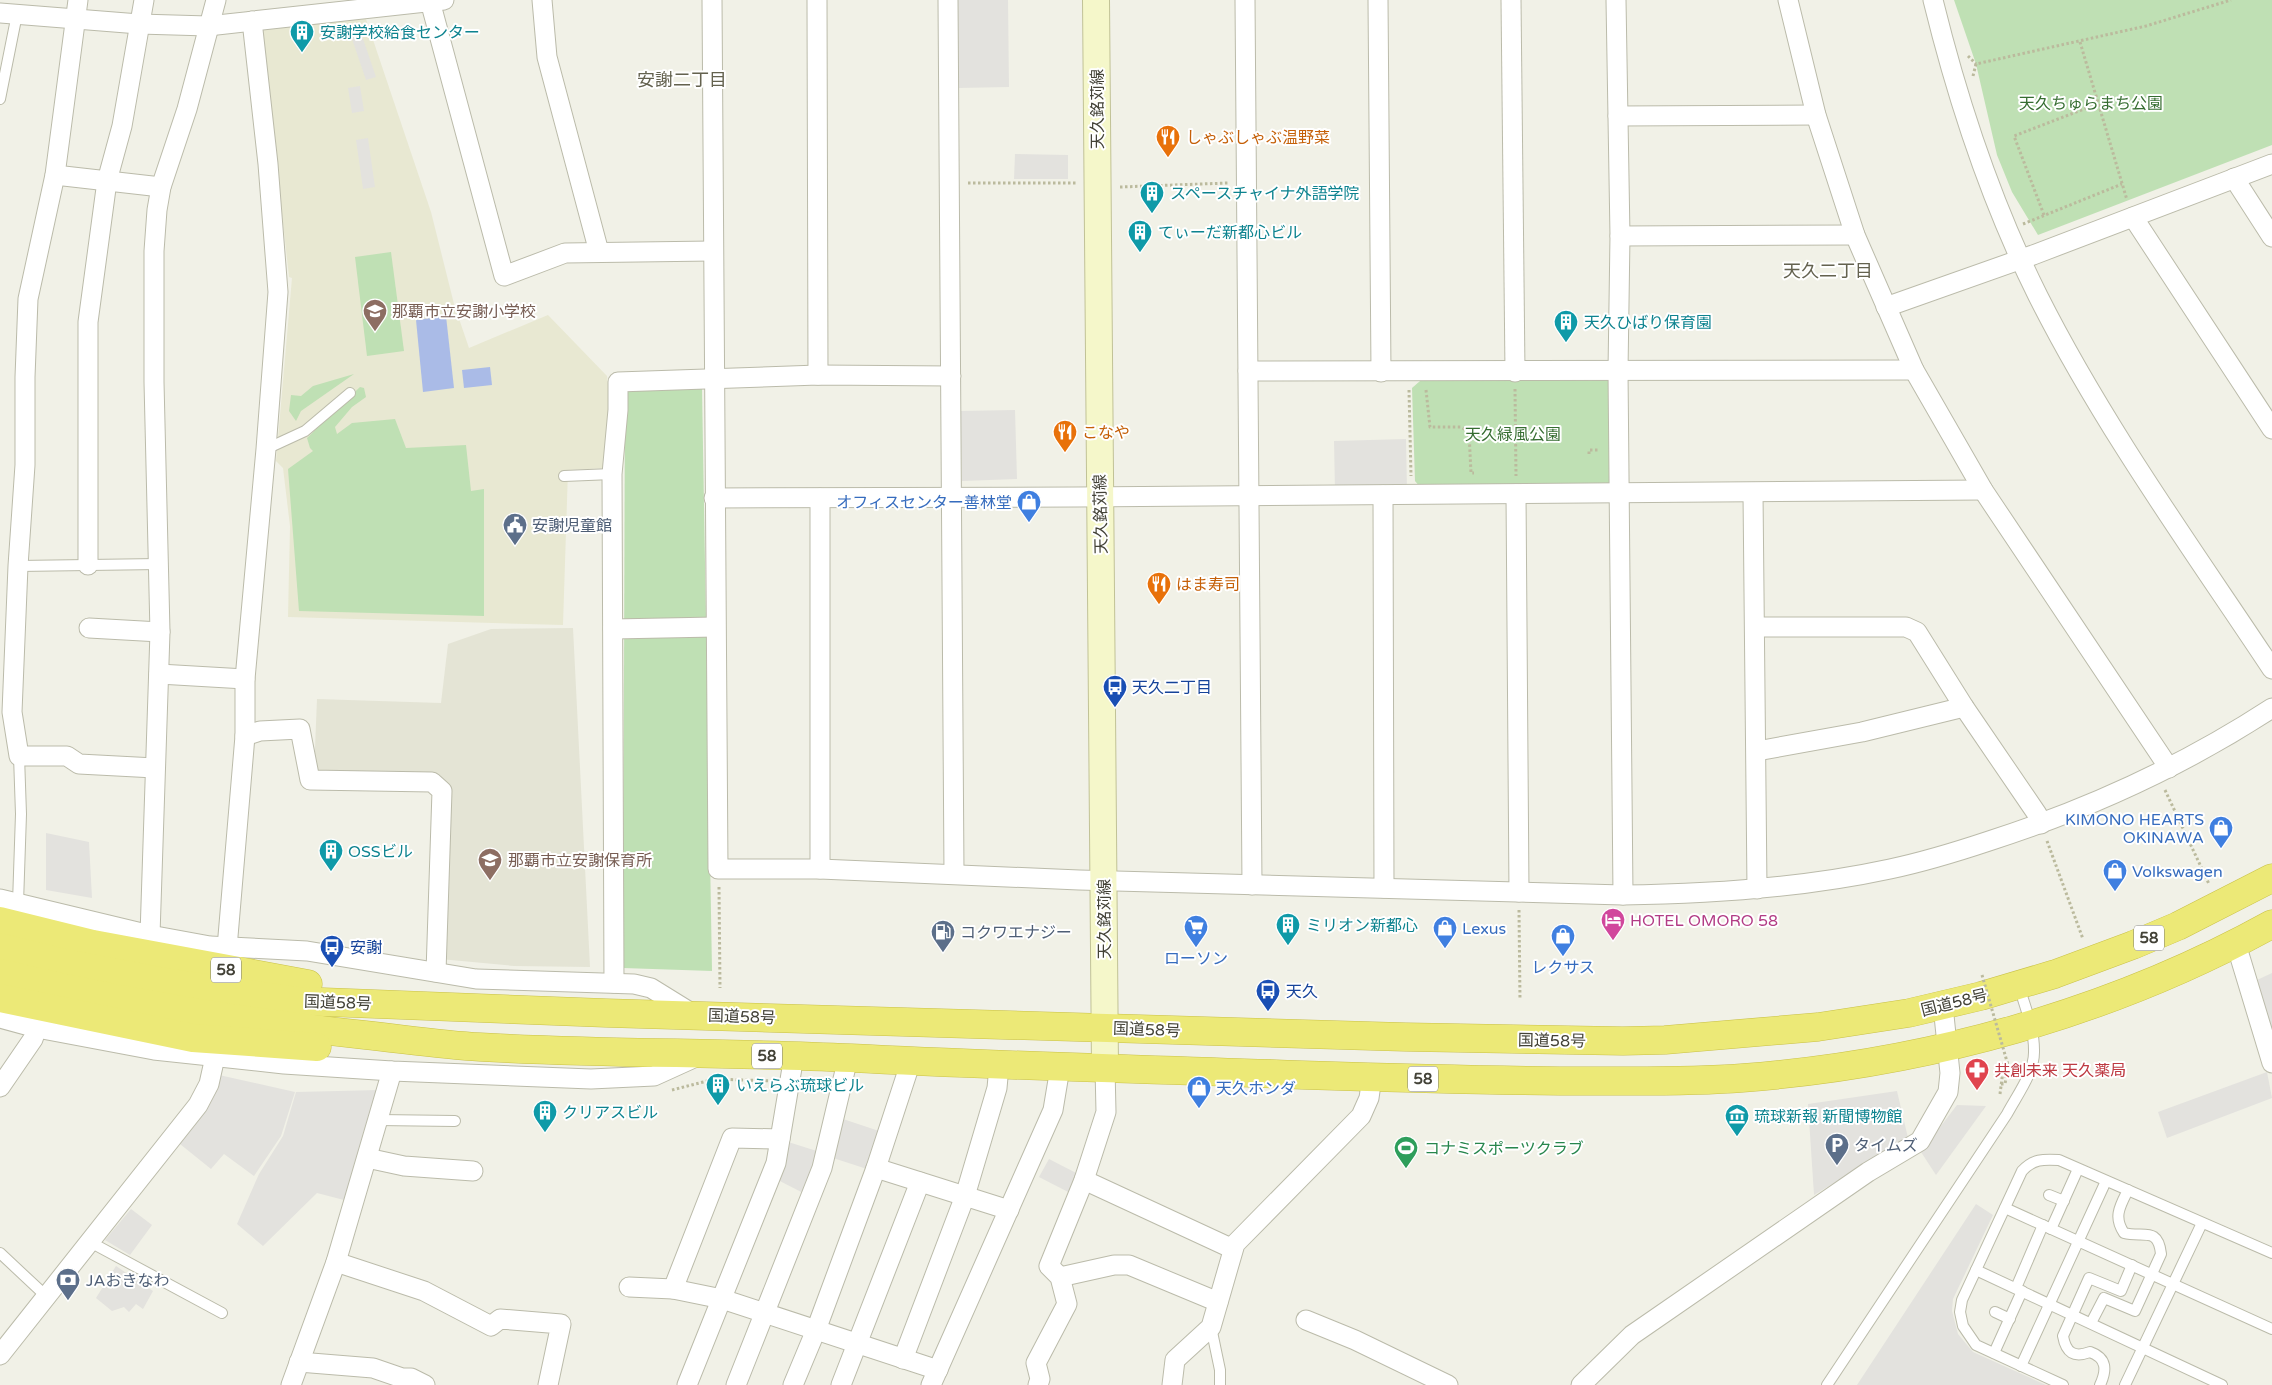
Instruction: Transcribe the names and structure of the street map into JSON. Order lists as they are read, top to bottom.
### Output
{
  "streets": {
    "highway": ["58", "国道58号"],
    "street": ["天久銘苅線"]
  },
  "crossings": [
    ["天久銘苅線", "国道58号"],
    ["58", "国道58号"]
  ],
  "districts": ["安謝二丁目", "天久二丁目"],
  "parks": ["天久ちゅらまち公園", "天久緑風公園"],
  "places": {
    "building": [
      "安謝学校給食センター",
      "スペースチャイナ外語学院",
      "てぃーだ新都心ビル",
      "天久ひばり保育園",
      "OSSビル",
      "ミリオン新都心",
      "いえらぶ琉球ビル",
      "クリアスビル"
    ],
    "restaurant": ["しゃぶしゃぶ温野菜", "こなや", "はま寿司"],
    "school or university": ["那覇市立安謝小学校", "那覇市立安謝保育所"],
    "shop": [
      "オフィスセンター善林堂",
      "KIMONO HEARTS OKINAWA",
      "Volkswagen",
      "Lexus",
      "レクサス",
      "天久ホンダ"
    ],
    "public building": ["安謝児童館"],
    "bus stop": ["天久二丁目", "安謝", "天久"],
    "hotel": ["HOTEL OMORO 58"],
    "supermarket": ["ローソン"],
    "fuel station": ["コクワエナジー"],
    "pharmacy": ["共創未来 天久薬局"],
    "museum": ["琉球新報 新聞博物館"],
    "parking": ["タイムズ"],
    "sports": ["コナミスポーツクラブ"],
    "bank": ["JAおきなわ"]
  }
}
